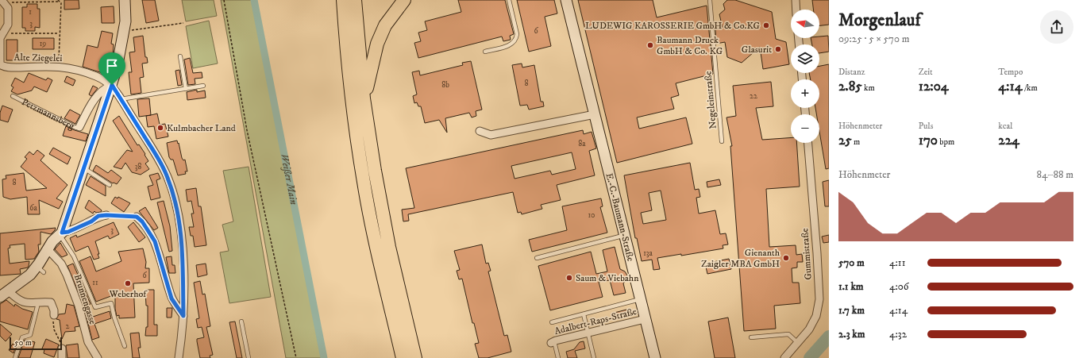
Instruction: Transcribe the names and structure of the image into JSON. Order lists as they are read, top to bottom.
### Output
{
  "streets": {
    "street": [
      "Alte Ziegelei",
      "Petzmannsberg",
      "E.-C.-Baumann-Straße",
      "Gummistraße",
      "Brunnengasse",
      "Adalbert-Raps-Straße"
    ],
    "lane": ["Negeleinstraße"]
  },
  "crossings": [
    ["Alte Ziegelei", "Petzmannsberg"],
    ["E.-C.-Baumann-Straße", "Adalbert-Raps-Straße"]
  ],
  "water": ["Weißer Main"],
  "places": [
    "LUDEWIG KAROSSERIE GmbH & Co.KG",
    "Baumann Druck GmbH & Co. KG",
    "Glasurit",
    "Kulmbacher Land",
    "Gienanth Zaigler MBA GmbH",
    "Saum & Viebahn",
    "Weberhof"
  ],
  "house_numbers": [
    "1",
    "3",
    "6",
    "19",
    "8",
    "8b",
    "22",
    "8a",
    "38",
    "8",
    "6a",
    "10",
    "3",
    "13a",
    "6",
    "11",
    "2"
  ],
  "scale_bar": "50 m",
  "north": "left",
  "page": {
    "heading": ["Morgenlauf", "09:25 · 5 × 570 m"],
    "map_buttons": ["+", "−"],
    "stats": [
      ["Distanz", "2.85 km"],
      ["Zeit", "12:04"],
      ["Tempo", "4:14 /km"],
      ["Höhenmeter", "25 m"],
      ["Puls", "170 bpm"],
      ["kcal", "224"]
    ],
    "chart": ["Höhenmeter", "84–88 m"],
    "list": [
      {
        "name": "570 m",
        "note": "4:11"
      },
      {
        "name": "1.1 km",
        "note": "4:06"
      },
      {
        "name": "1.7 km",
        "note": "4:14"
      },
      {
        "name": "2.3 km",
        "note": "4:32"
      }
    ],
    "scale": "50 m"
  }
}
